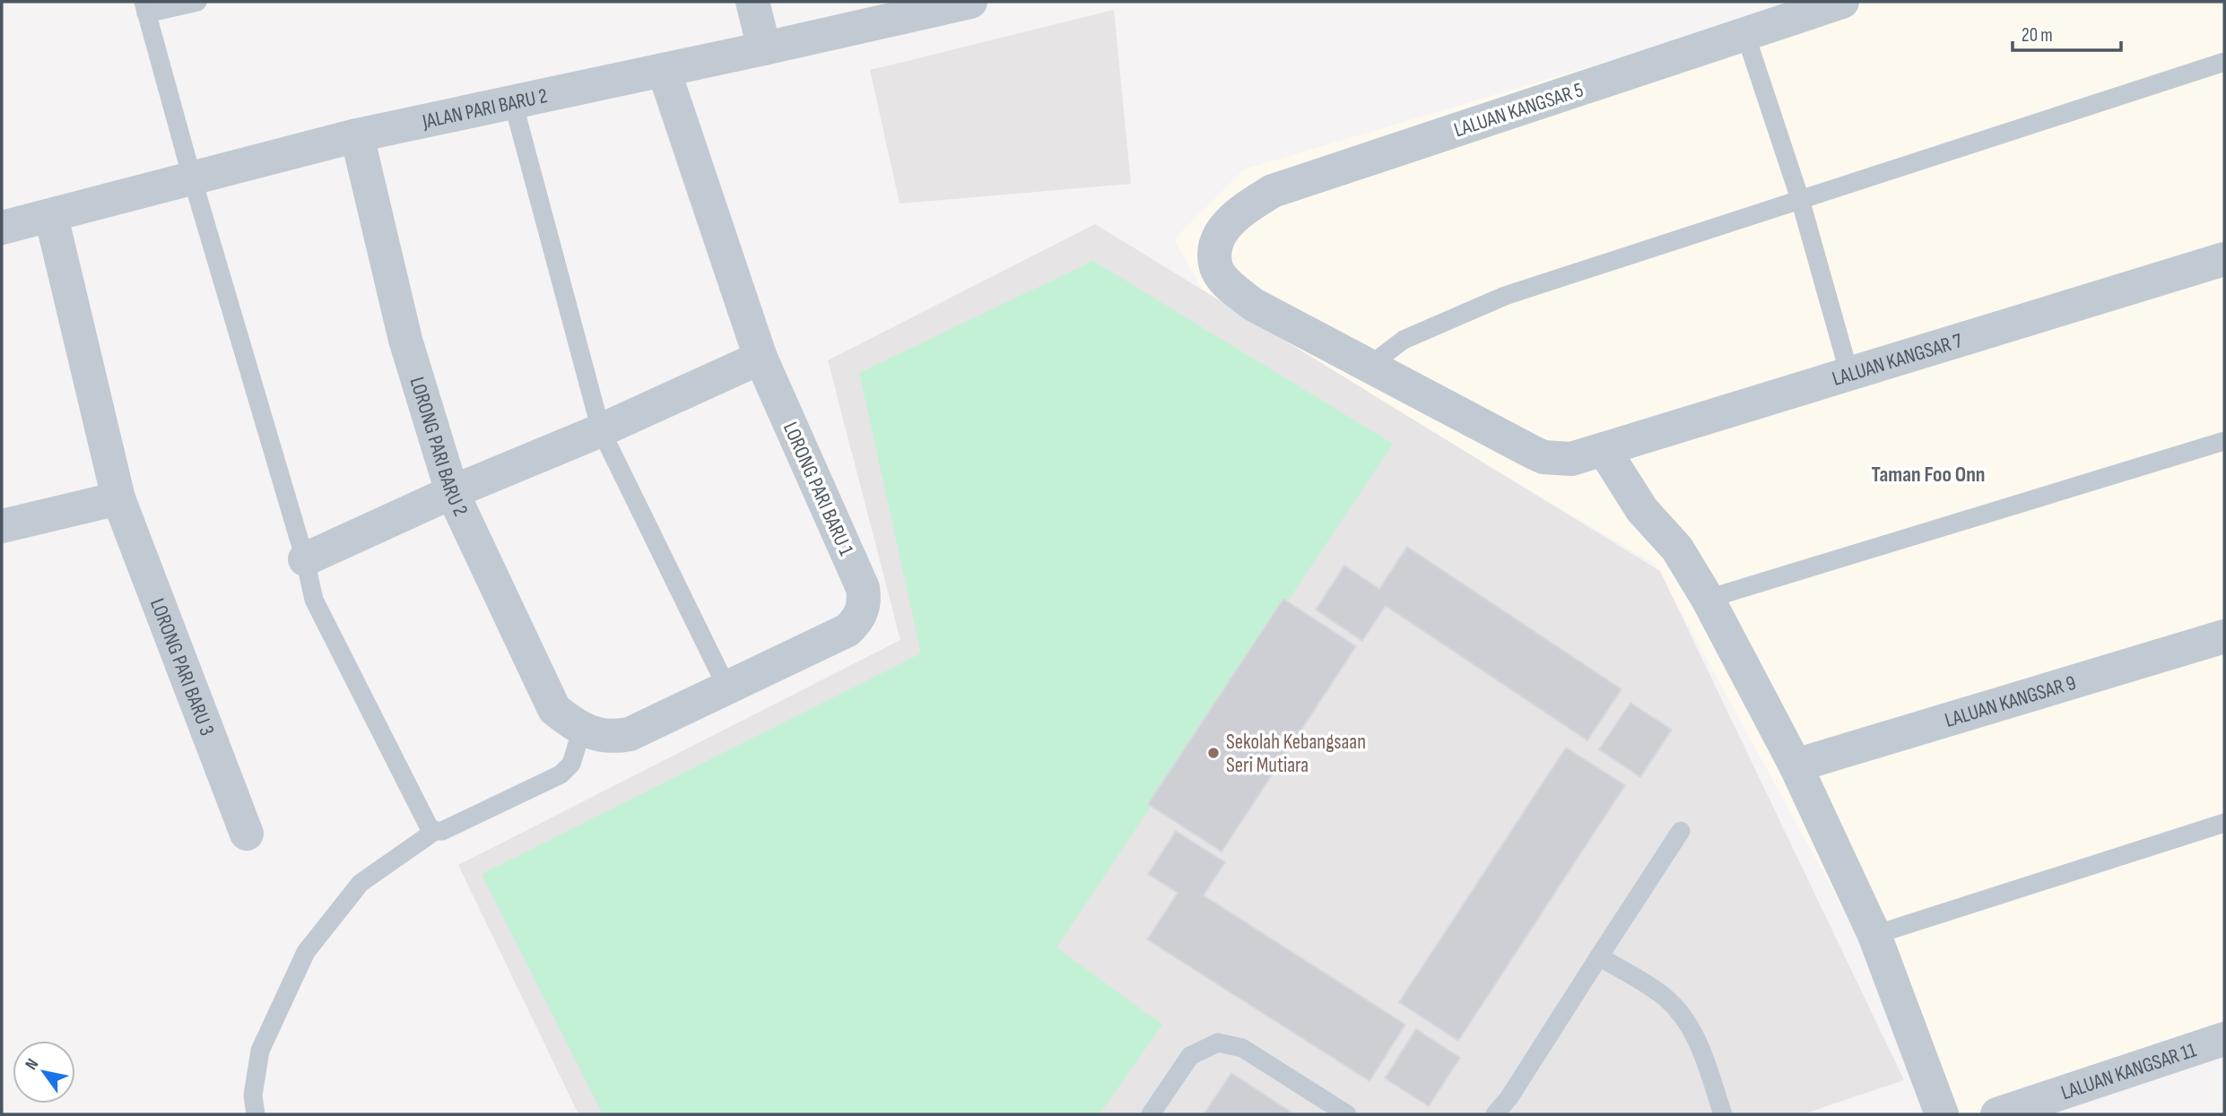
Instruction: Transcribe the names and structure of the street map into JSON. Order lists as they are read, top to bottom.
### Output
{
  "streets": {
    "street": [
      "JALAN PARI BARU 2",
      "LALUAN KANGSAR 5",
      "LALUAN KANGSAR 7",
      "LORONG PARI BARU 2",
      "LORONG PARI BARU 1",
      "LORONG PARI BARU 3",
      "LALUAN KANGSAR 9",
      "LALUAN KANGSAR 11"
    ]
  },
  "crossings": [
    ["JALAN PARI BARU 2", "LORONG PARI BARU 2"],
    ["JALAN PARI BARU 2", "LORONG PARI BARU 1"],
    ["JALAN PARI BARU 2", "LORONG PARI BARU 3"],
    ["LALUAN KANGSAR 5", "LALUAN KANGSAR 7"],
    ["LORONG PARI BARU 2", "LORONG PARI BARU 1"]
  ],
  "districts": ["Taman Foo Onn"],
  "places": ["Sekolah Kebangsaan Seri Mutiara"],
  "scale_bar": "20 m",
  "north": "top left"
}
